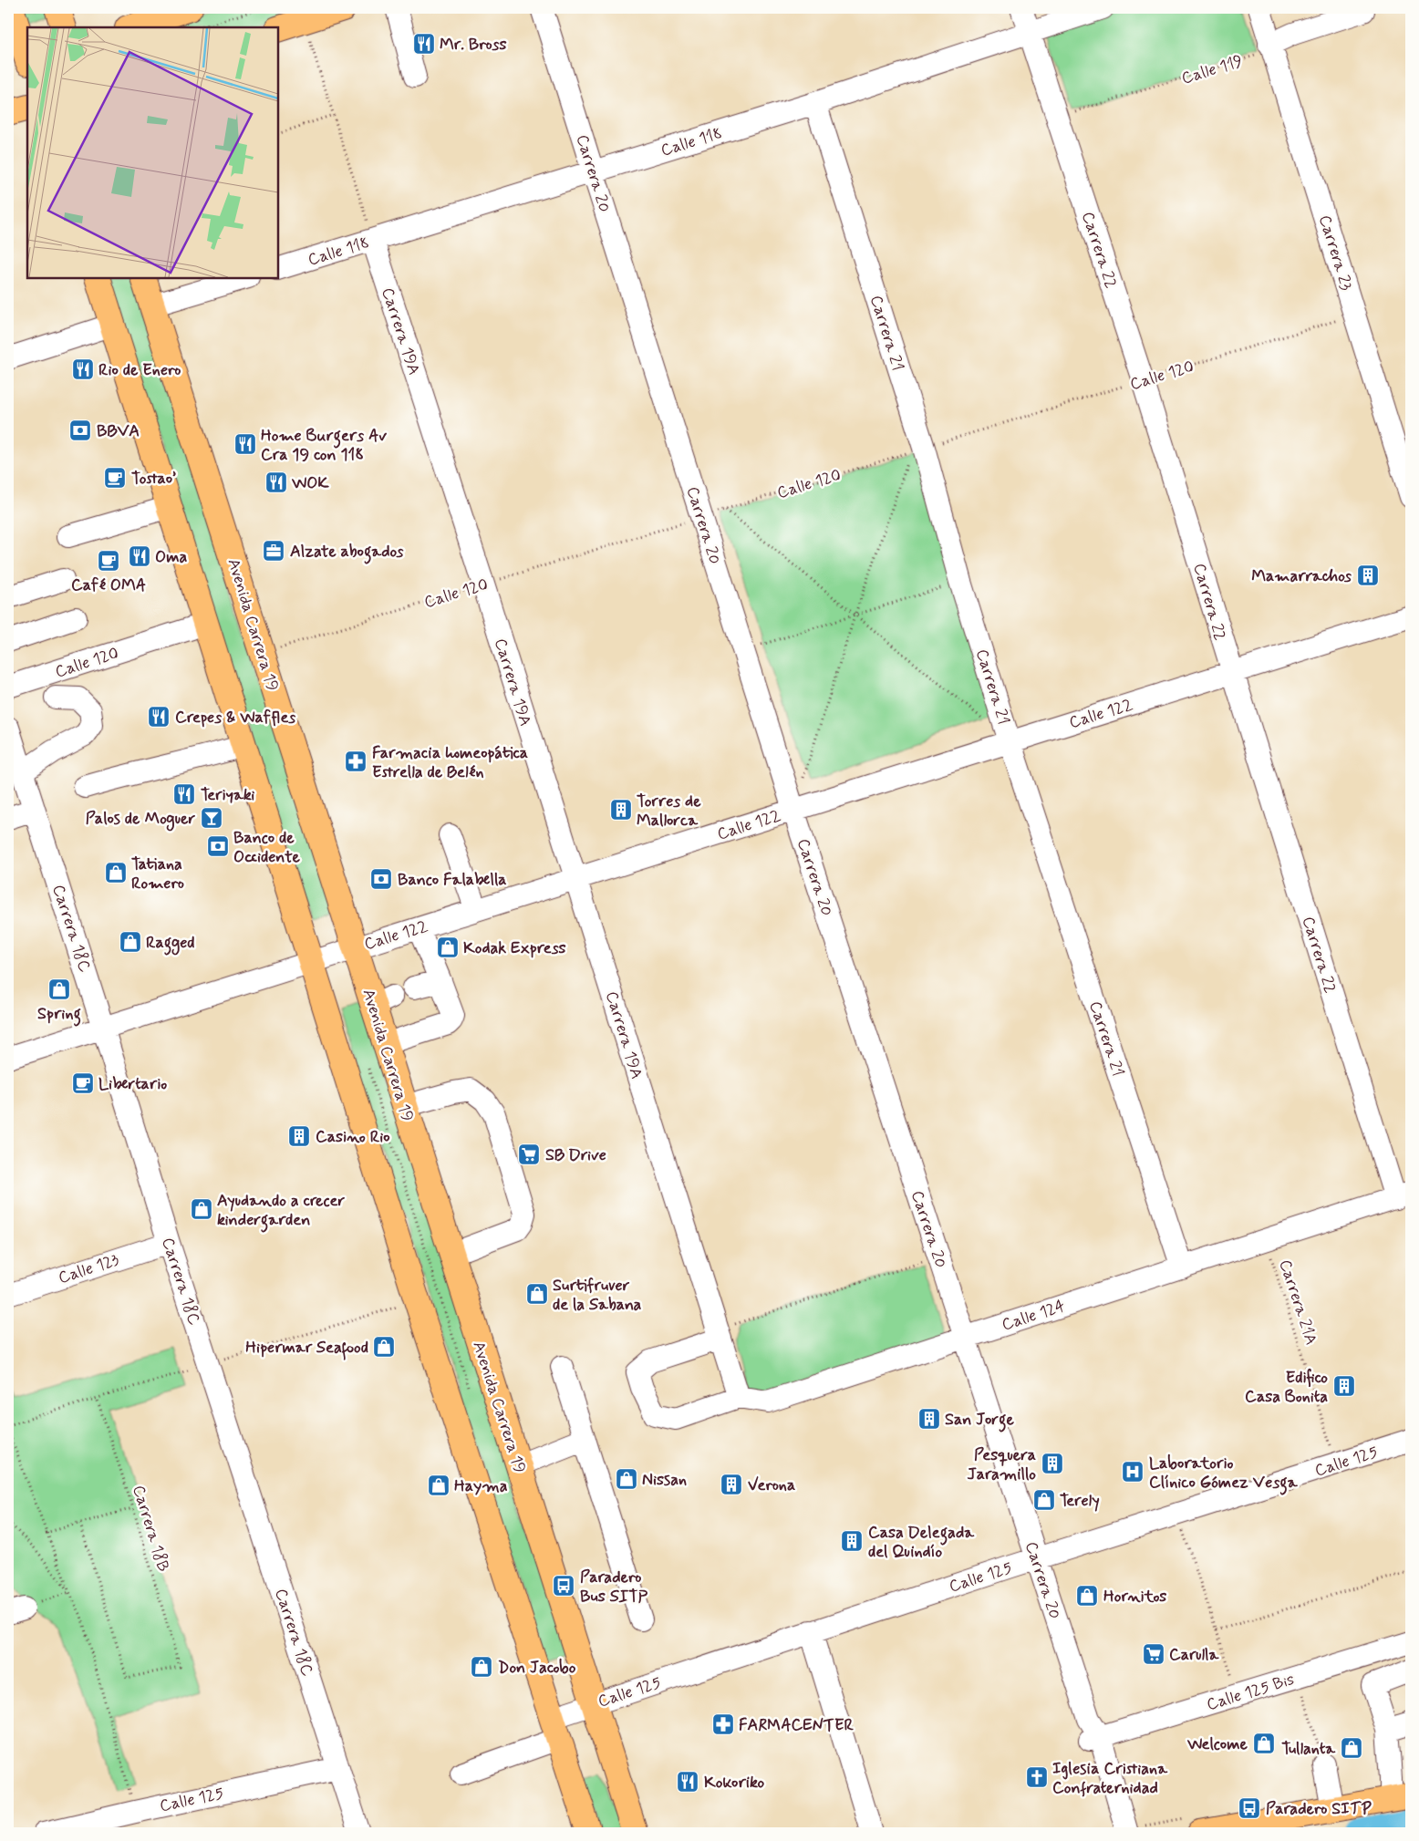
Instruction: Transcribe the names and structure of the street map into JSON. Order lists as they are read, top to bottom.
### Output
{
  "streets": {
    "main road": ["Avenida Carrera 19"],
    "street": [
      "Calle 118",
      "Carrera 20",
      "Carrera 22",
      "Carrera 23",
      "Carrera 19A",
      "Carrera 21",
      "Calle 120",
      "Calle 122",
      "Carrera 18C",
      "Calle 123",
      "Calle 124",
      "Calle 125",
      "Calle 125 Bis"
    ],
    "path": ["Calle 119", "Carrera 21A", "Carrera 18B"]
  },
  "crossings": [
    ["Calle 119", "Carrera 22"],
    ["Calle 119", "Carrera 23"],
    ["Calle 118", "Carrera 20"],
    ["Calle 118", "Carrera 22"],
    ["Calle 118", "Carrera 19A"],
    ["Calle 118", "Carrera 21"],
    ["Carrera 20", "Calle 120"],
    ["Carrera 20", "Calle 122"],
    ["Carrera 20", "Calle 124"],
    ["Carrera 20", "Calle 125"],
    ["Carrera 20", "Calle 125 Bis"],
    ["Carrera 22", "Calle 120"],
    ["Carrera 22", "Calle 122"],
    ["Carrera 22", "Calle 124"],
    ["Carrera 23", "Calle 120"],
    ["Carrera 19A", "Calle 120"],
    ["Carrera 19A", "Calle 122"],
    ["Carrera 19A", "Calle 124"],
    ["Carrera 21", "Calle 120"],
    ["Carrera 21", "Calle 122"],
    ["Carrera 21", "Calle 124"],
    ["Calle 120", "Avenida Carrera 19"],
    ["Avenida Carrera 19", "Calle 122"],
    ["Avenida Carrera 19", "Calle 125"],
    ["Calle 122", "Carrera 18C"],
    ["Carrera 18C", "Calle 123"],
    ["Carrera 18C", "Calle 125"],
    ["Carrera 21A", "Calle 124"]
  ],
  "places": {
    "restaurant": [
      "Mr. Bross",
      "Rio de Enero",
      "Home Burgers Av Cra 19 con 118",
      "WOK",
      "Oma",
      "Crepes & Waffles",
      "Teriyaki",
      "Kokoriko"
    ],
    "bank": ["BBVA", "Banco de Occidente", "Banco Falabella"],
    "cafe": ["Tostao’", "Café OMA", "Libertario"],
    "office": ["Alzate abogados"],
    "building": [
      "Mamarrachos",
      "Torres de Mallorca",
      "Casino Rio",
      "Edifico Casa Bonita",
      "San Jorge",
      "Pesquera Jaramillo",
      "Verona",
      "Casa Delegada del Quindío"
    ],
    "pharmacy": ["Farmacia homeopática Estrella de Belén", "FARMACENTER"],
    "bar": ["Palos de Moguer"],
    "shop": [
      "Tatiana Romero",
      "Ragged",
      "Kodak Express",
      "Spring",
      "Ayudando a crecer kindergarden",
      "Surtifruver de la Sabana",
      "Hipermar Seafood",
      "Nissan",
      "Hayma",
      "Terely",
      "Hornitos",
      "Don Jacobo",
      "Welcome",
      "Tullanta"
    ],
    "supermarket": ["SB Drive", "Carulla"],
    "hospital": ["Laboratorio Clínico Gómez Vesga"],
    "bus stop": ["Paradero Bus SITP", "Paradero SITP"],
    "church": ["Iglesia Cristiana Confraternidad"]
  }
}
